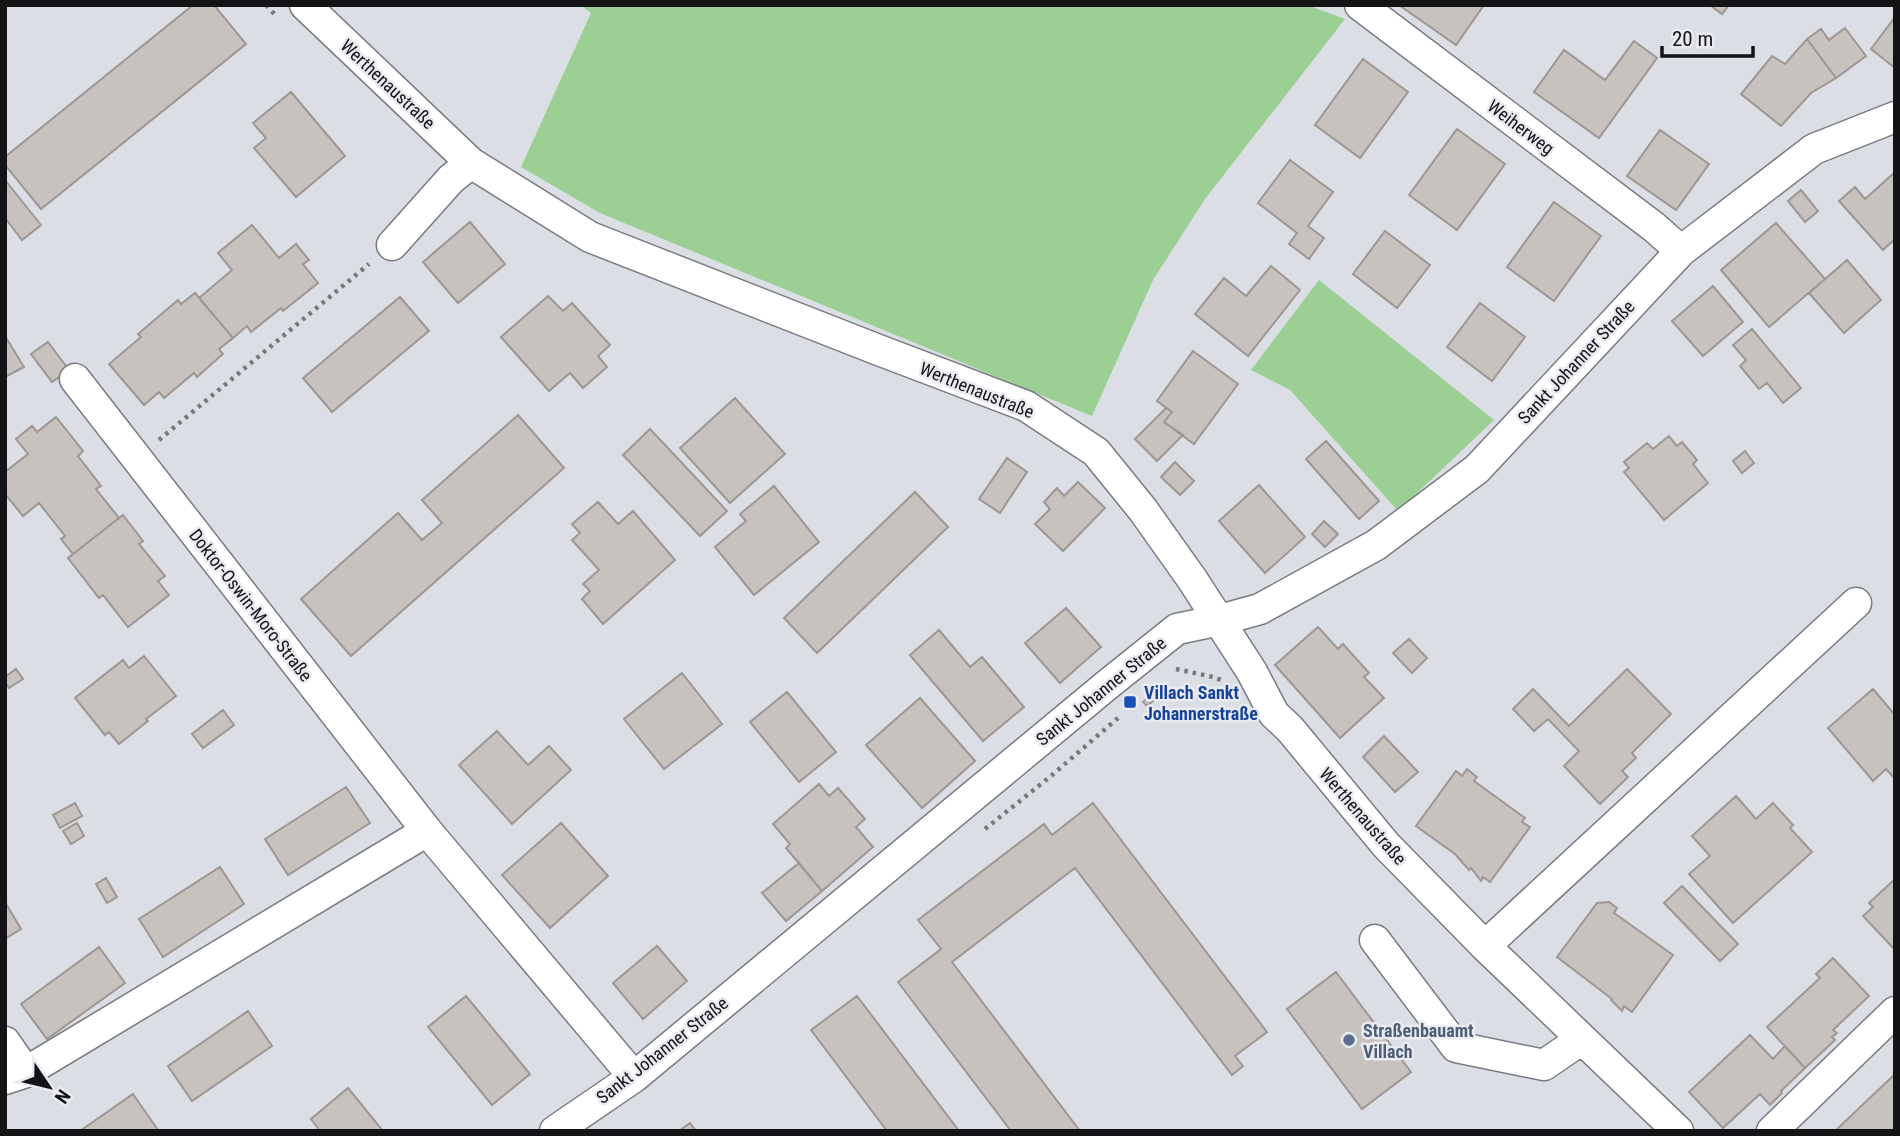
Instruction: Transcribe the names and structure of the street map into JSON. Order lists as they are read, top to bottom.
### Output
{
  "streets": {
    "street": [
      "Werthenaustraße",
      "Weiherweg",
      "Sankt Johanner Straße",
      "Doktor-Oswin-Moro-Straße"
    ]
  },
  "crossings": [
    ["Werthenaustraße", "Sankt Johanner Straße"],
    ["Weiherweg", "Sankt Johanner Straße"],
    ["Sankt Johanner Straße", "Doktor-Oswin-Moro-Straße"]
  ],
  "places": {
    "transit": ["Villach Sankt Johannerstraße"],
    "other": ["Straßenbauamt Villach"]
  },
  "scale_bar": "20 m",
  "north": "bottom right"
}
